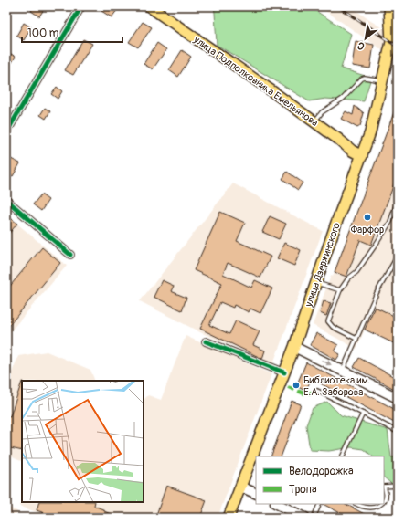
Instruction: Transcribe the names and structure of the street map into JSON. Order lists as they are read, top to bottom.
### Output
{
  "streets": {
    "main road": ["улица Подполковника Емельянова", "улица Дзержинского"]
  },
  "crossings": [
    ["улица Подполковника Емельянова", "улица Дзержинского"]
  ],
  "places": ["Фарфор", "Библиотека им. Е.А. Заборова"],
  "legend": ["Велодорожка", "Тропа"],
  "scale_bar": "100 m",
  "north": "bottom left"
}
